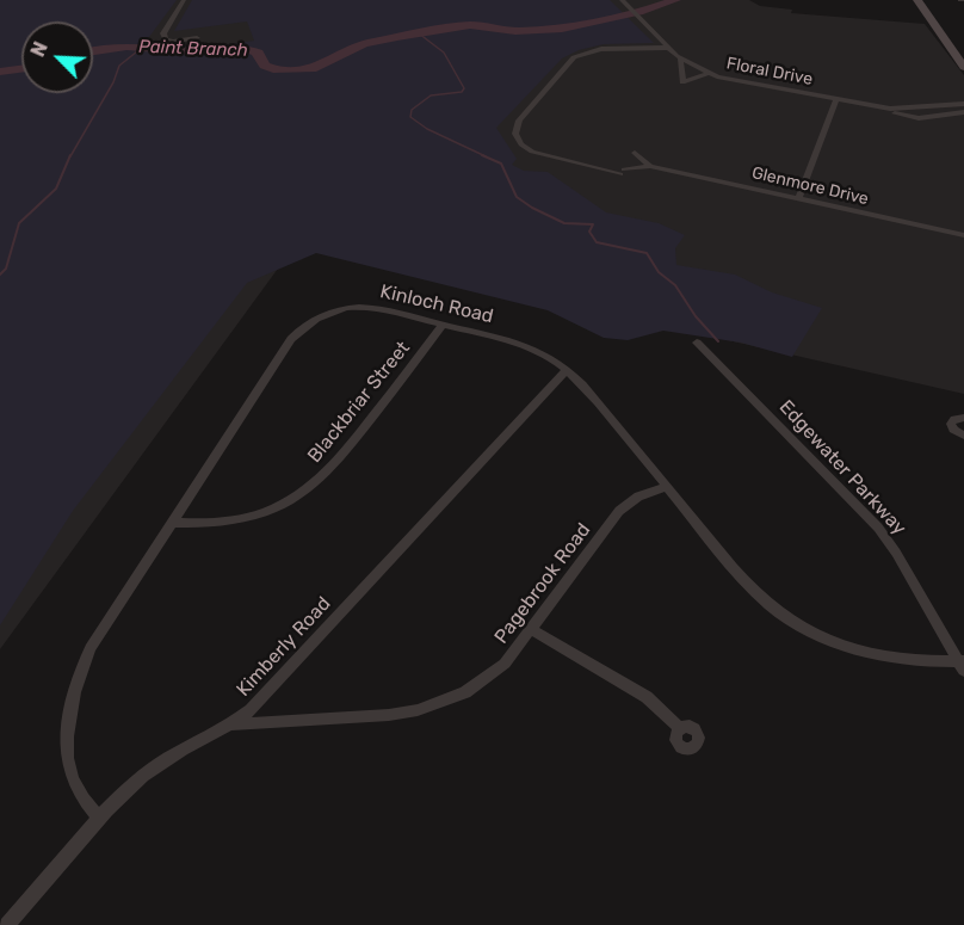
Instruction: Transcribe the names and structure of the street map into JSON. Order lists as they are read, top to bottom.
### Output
{
  "streets": {
    "street": [
      "Floral Drive",
      "Glenmore Drive",
      "Kinloch Road",
      "Blackbriar Street",
      "Edgewater Parkway",
      "Pagebrook Road",
      "Kimberly Road"
    ]
  },
  "crossings": [
    ["Floral Drive", "Glenmore Drive"],
    ["Kinloch Road", "Blackbriar Street"],
    ["Kinloch Road", "Edgewater Parkway"],
    ["Kinloch Road", "Pagebrook Road"],
    ["Kinloch Road", "Kimberly Road"],
    ["Pagebrook Road", "Kimberly Road"]
  ],
  "water": ["Paint Branch"],
  "north": "top left"
}
